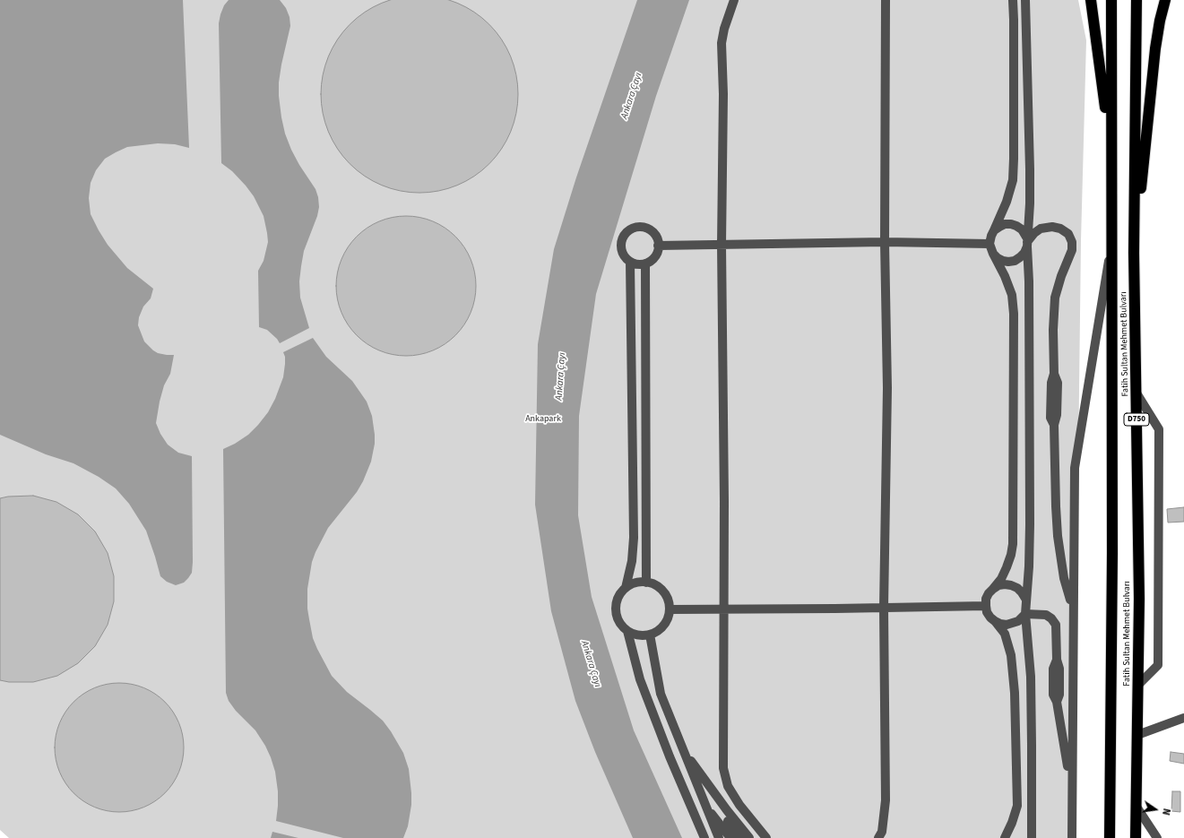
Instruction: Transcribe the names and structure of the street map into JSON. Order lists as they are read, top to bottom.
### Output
{
  "streets": {
    "highway": ["Fatih Sultan Mehmet Bulvarı", "D750"]
  },
  "water": ["Ankara Çayı"],
  "parks": ["Ankapark"],
  "north": "right"
}
